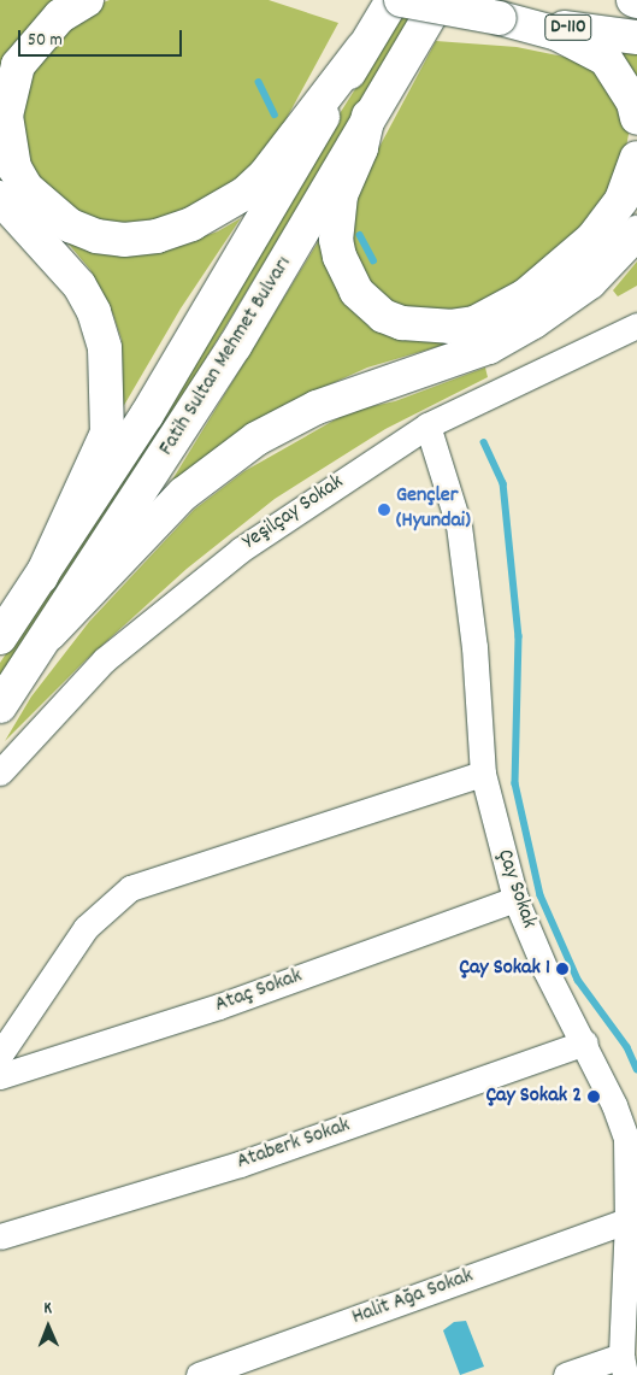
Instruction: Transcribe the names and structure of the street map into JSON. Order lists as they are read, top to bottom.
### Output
{
  "streets": {
    "main road": ["D-110", "Fatih Sultan Mehmet Bulvarı"],
    "street": [
      "Yeşilçay Sokak",
      "Çay Sokak",
      "Ataç Sokak",
      "Ataberk Sokak",
      "Halit Ağa Sokak"
    ]
  },
  "crossings": [
    ["Yeşilçay Sokak", "Çay Sokak"],
    ["Çay Sokak", "Ataç Sokak"],
    ["Çay Sokak", "Ataberk Sokak"],
    ["Çay Sokak", "Halit Ağa Sokak"]
  ],
  "places": ["Gençler (Hyundai)", "Çay Sokak 1", "Çay Sokak 2"],
  "scale_bar": "50 m",
  "north": "top"
}
